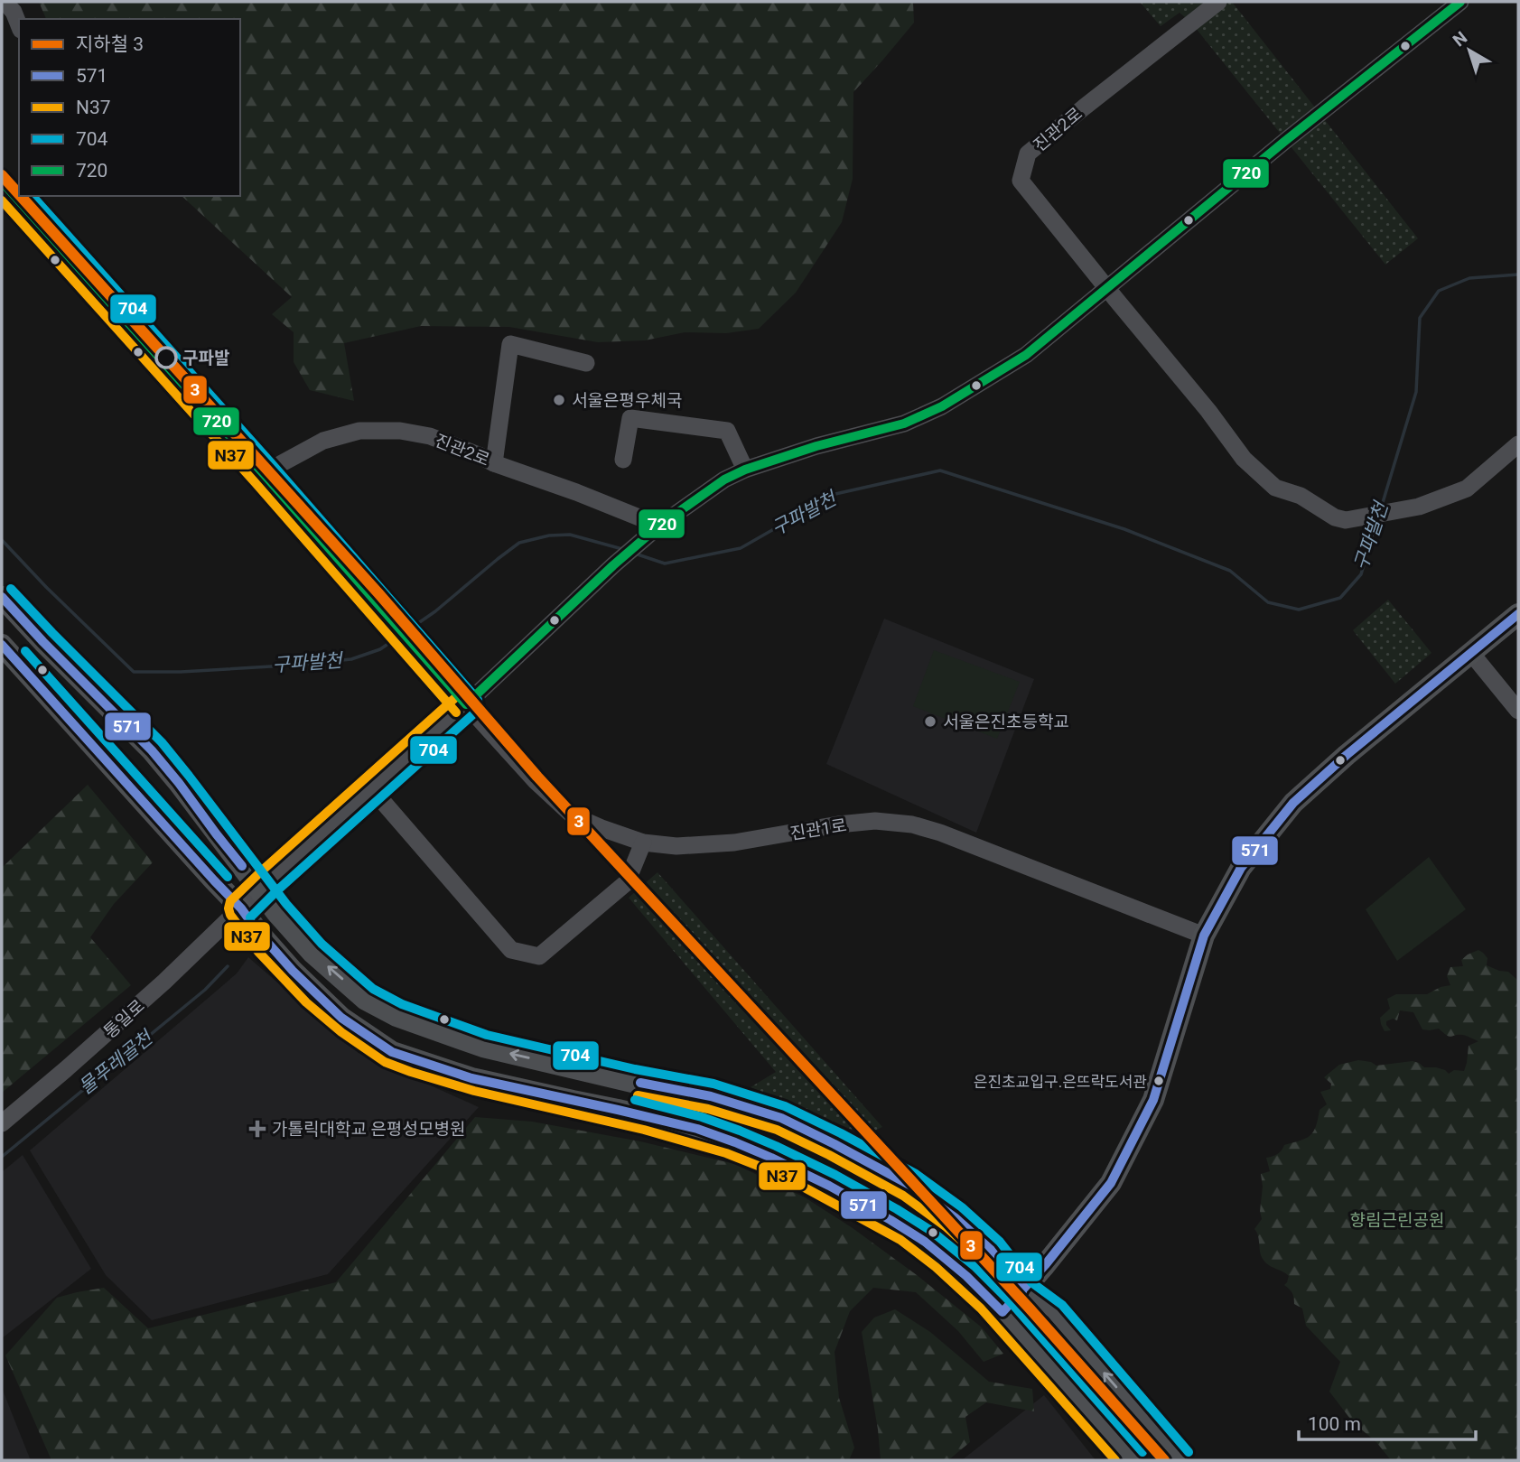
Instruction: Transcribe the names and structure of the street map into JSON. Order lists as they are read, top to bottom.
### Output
{
  "streets": {
    "street": ["진관2로", "진관1로", "통일로"]
  },
  "water": ["구파발천", "물푸레골천"],
  "parks": ["향림근린공원"],
  "places": {
    "other": [
      "구파발",
      "서울은평우체국",
      "서울은진초등학교",
      "은진초교입구.은뜨락도서관"
    ],
    "health": ["가톨릭대학교 은평성모병원"]
  },
  "lines": [
    "transit line 720",
    "metro line 3",
    "transit line 704",
    "transit line N37",
    "transit line 571"
  ],
  "legend": [
    "지하철 3",
    "571",
    "N37",
    "704",
    "720"
  ],
  "scale_bar": "100 m",
  "north": "top left"
}
